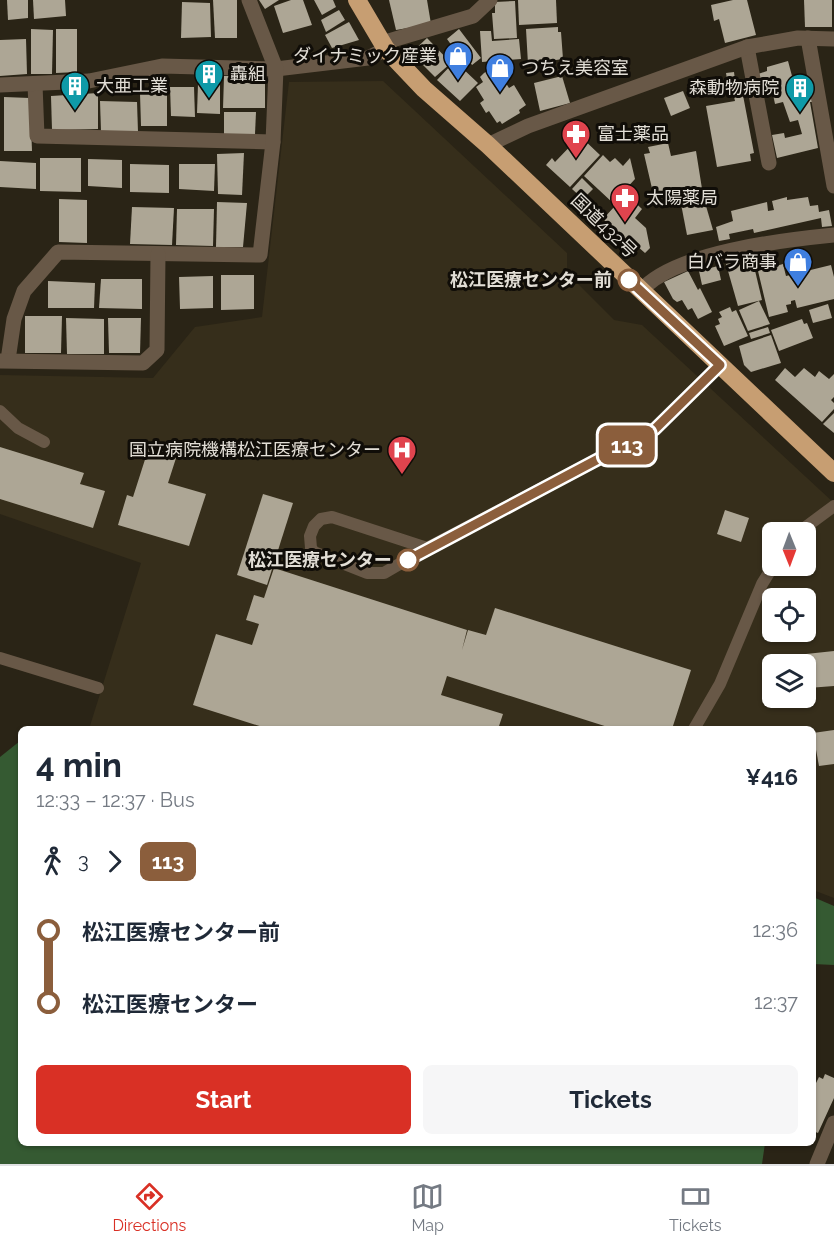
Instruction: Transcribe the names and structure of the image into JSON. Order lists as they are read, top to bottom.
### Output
{
  "streets": {
    "highway": ["国道432号"]
  },
  "places": {
    "shop": ["ダイナミック産業", "つちえ美容室", "白バラ商事"],
    "building": ["轟組", "大亜工業", "森動物病院"],
    "pharmacy": ["富士薬品", "太陽薬局"],
    "other": ["松江医療センター前", "松江医療センター"],
    "hospital": ["国立病院機構松江医療センター"]
  },
  "lines": ["bus line 113"],
  "north": "bottom",
  "page": {
    "on_map": "113",
    "heading": ["4 min", "12:33 – 12:37 · Bus", "¥416"],
    "legs": ["3", "113"],
    "list": [
      {
        "name": "松江医療センター前",
        "value": "12:36"
      },
      {
        "name": "松江医療センター",
        "value": "12:37"
      }
    ],
    "buttons": ["Start", "Tickets"],
    "tabs": ["Directions", "Map", "Tickets"]
  }
}
